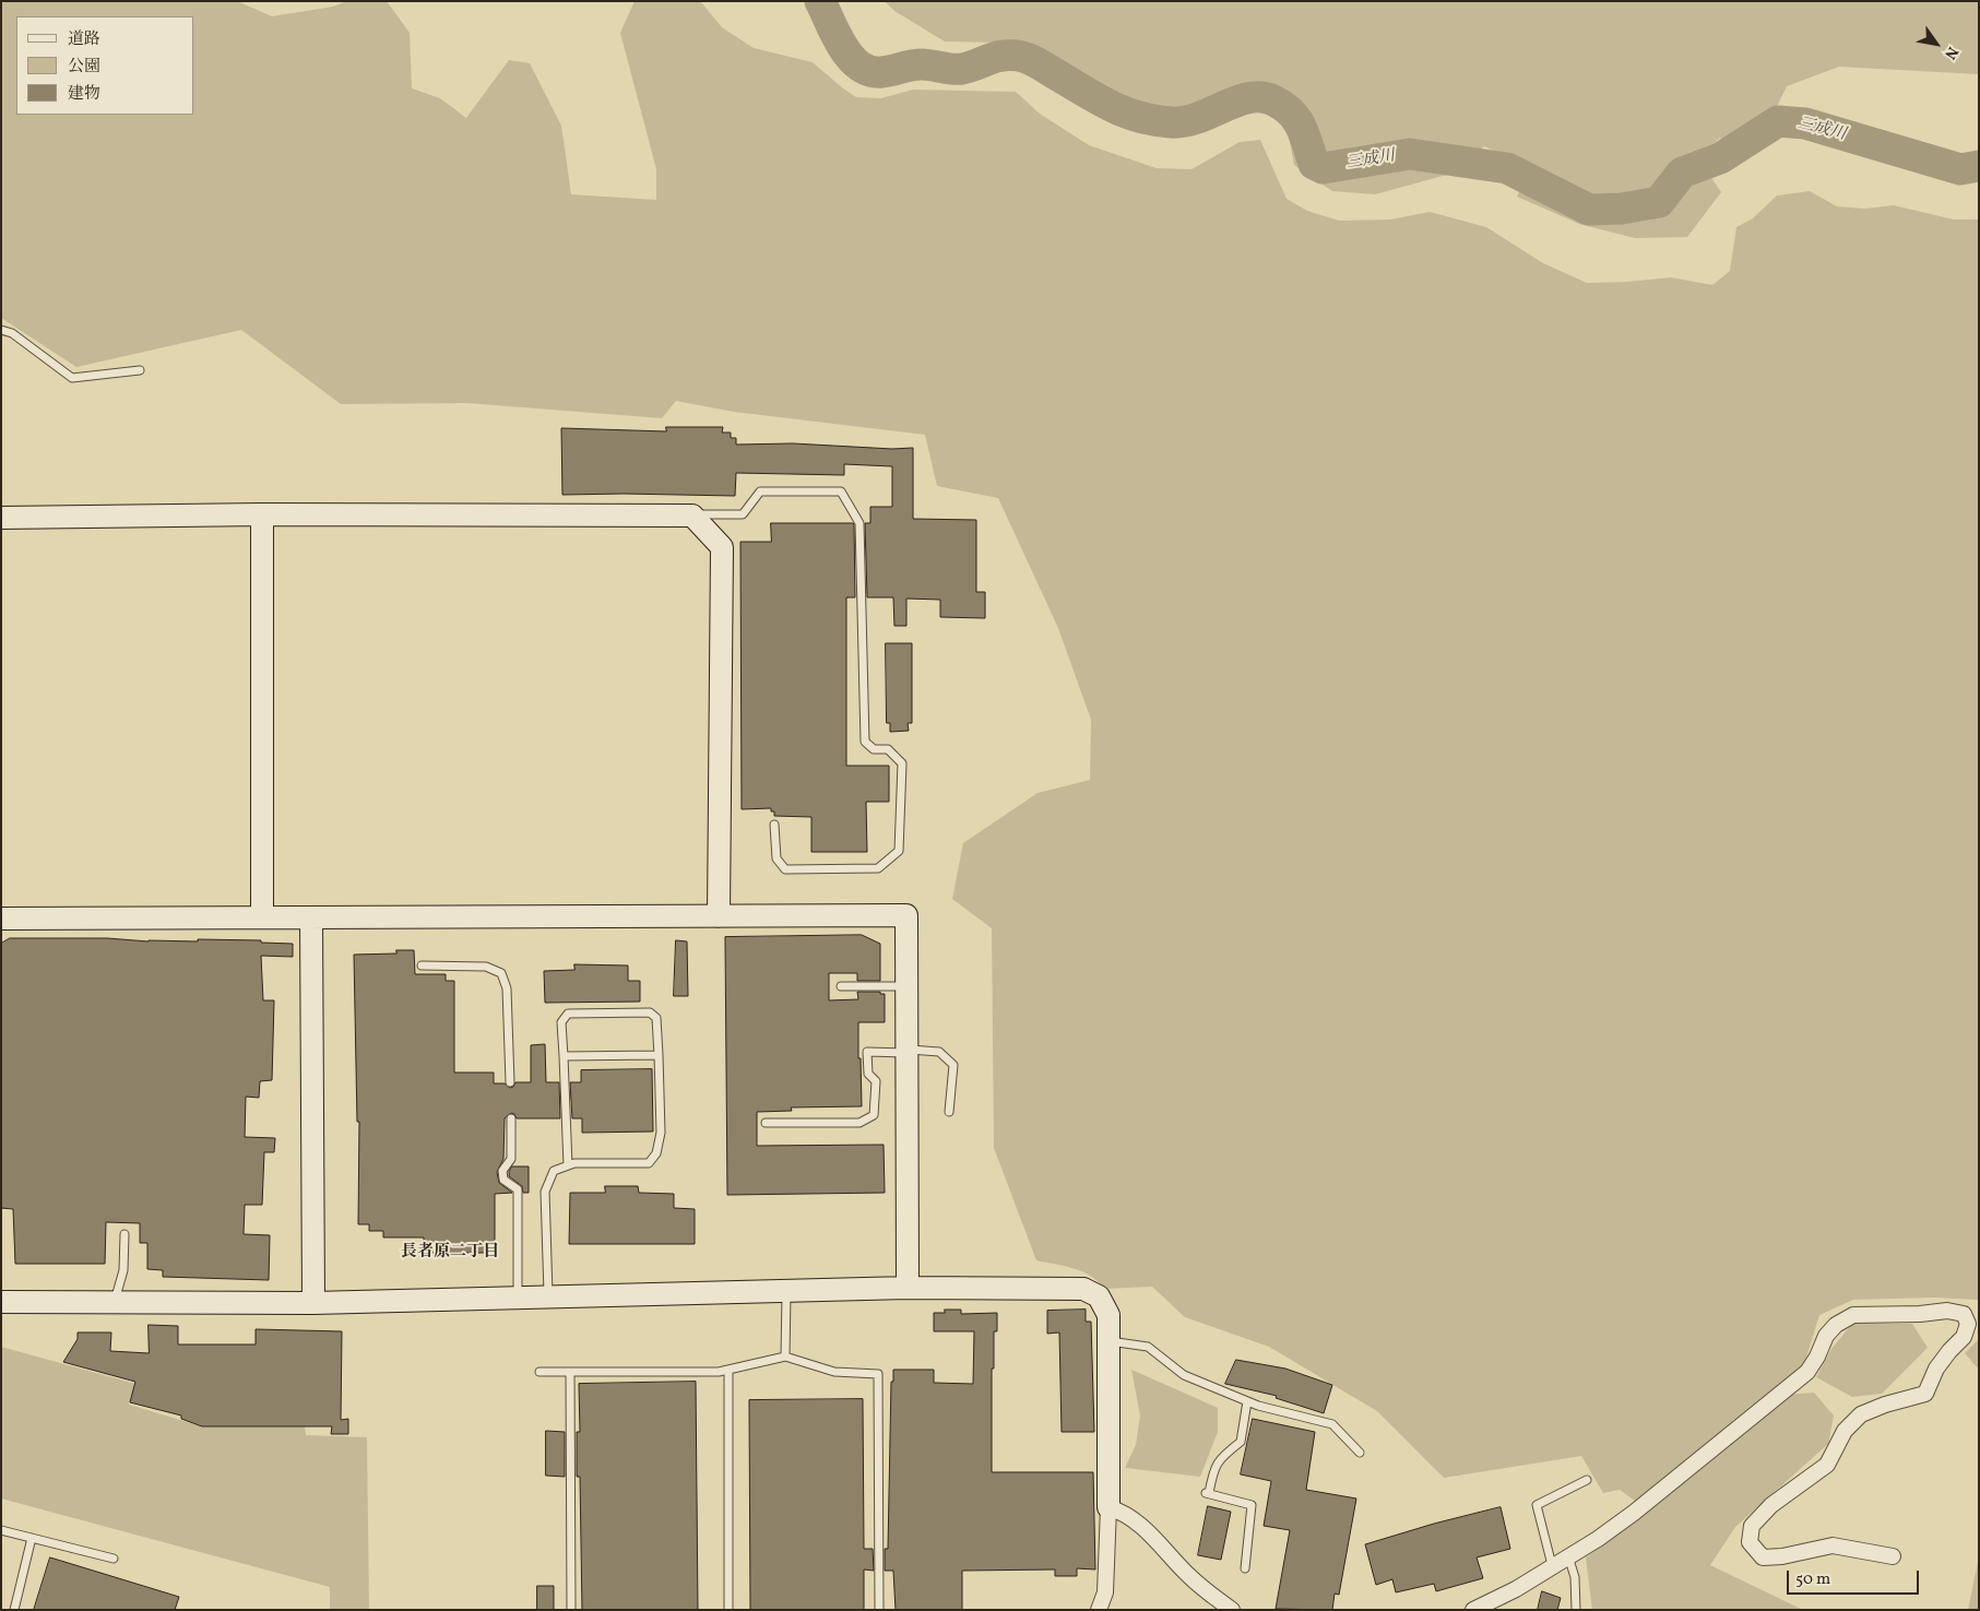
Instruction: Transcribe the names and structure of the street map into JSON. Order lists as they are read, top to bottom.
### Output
{
  "districts": ["長者原二丁目"],
  "water": ["三成川"],
  "legend": ["道路", "公園", "建物"],
  "scale_bar": "50 m",
  "north": "bottom right"
}
